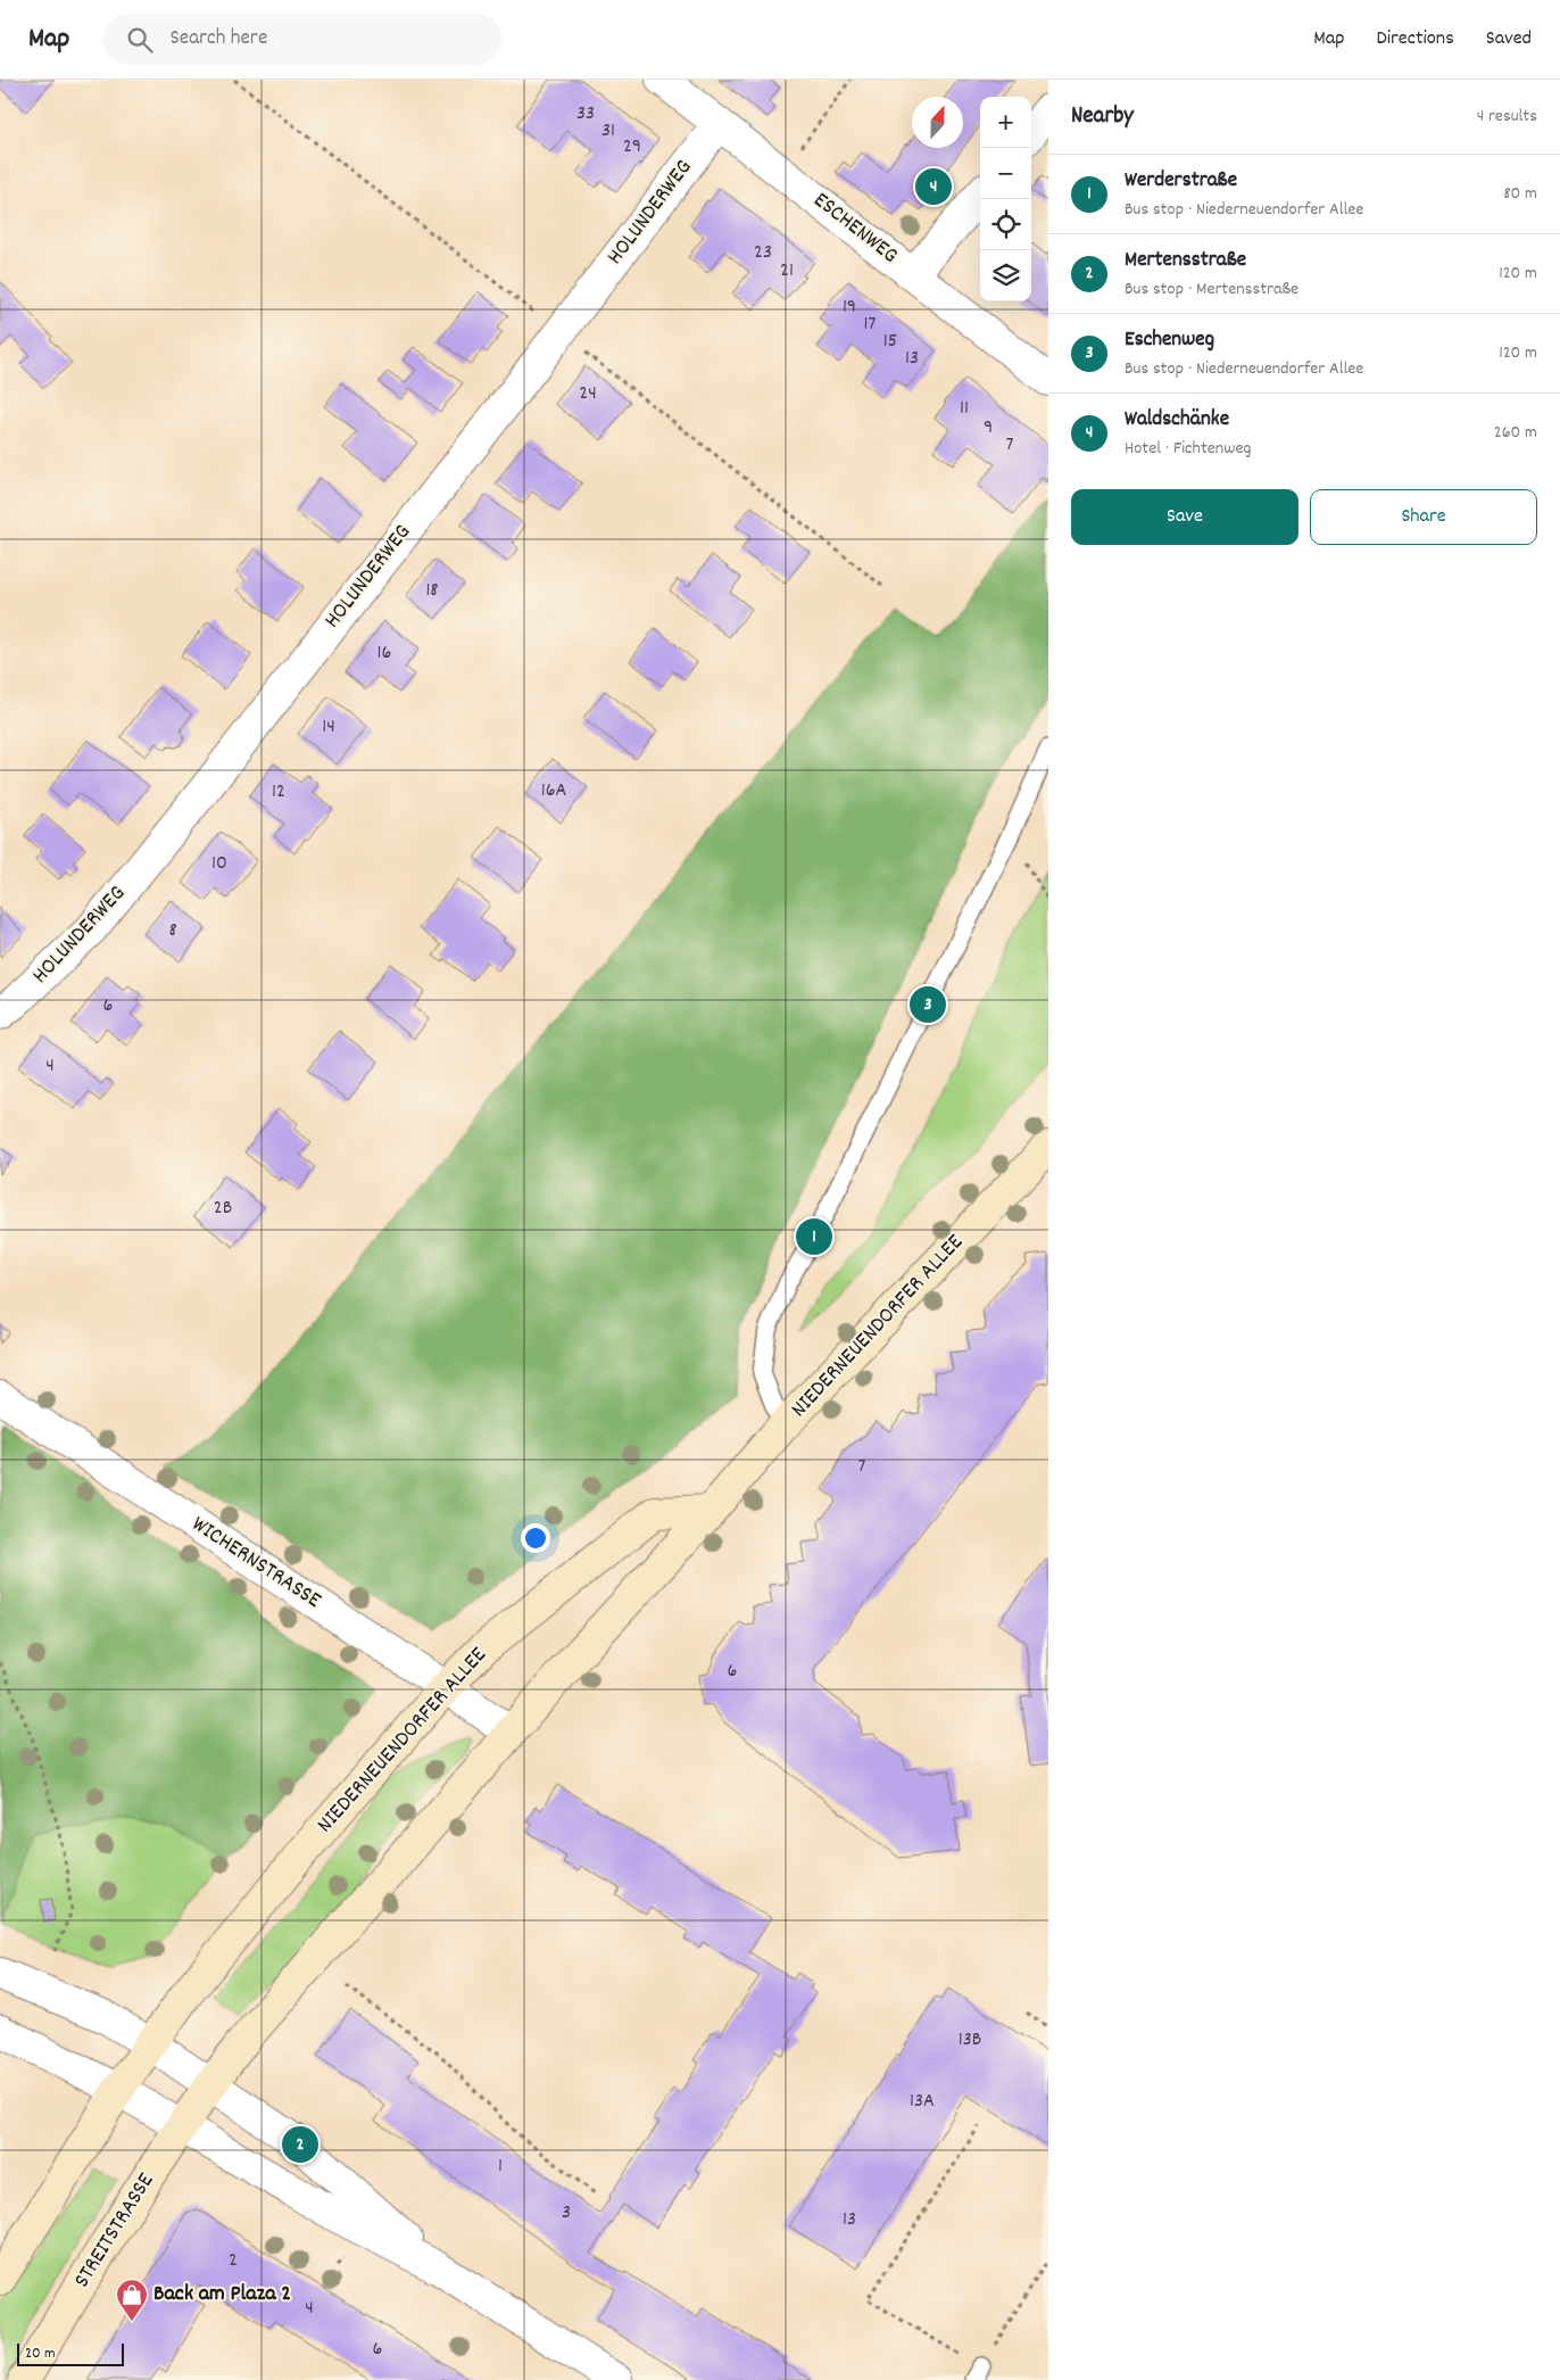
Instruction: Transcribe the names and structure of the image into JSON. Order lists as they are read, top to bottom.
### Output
{
  "streets": {
    "main road": ["NIEDERNEUENDORFER ALLEE", "STREITSTRASSE"],
    "street": ["HOLUNDERWEG", "ESCHENWEG", "WICHERNSTRASSE"]
  },
  "crossings": [
    ["HOLUNDERWEG", "ESCHENWEG"],
    ["NIEDERNEUENDORFER ALLEE", "WICHERNSTRASSE"],
    ["NIEDERNEUENDORFER ALLEE", "STREITSTRASSE"]
  ],
  "places": {
    "shop": ["Back am Plaza 2"]
  },
  "house_numbers": [
    "33",
    "31",
    "29",
    "23",
    "21",
    "19",
    "17",
    "15",
    "13",
    "24",
    "11",
    "9",
    "7",
    "18",
    "16",
    "14",
    "16A",
    "12",
    "10",
    "8",
    "6",
    "4",
    "2B",
    "7",
    "6",
    "13B",
    "13A",
    "1",
    "3",
    "13",
    "2",
    "4",
    "6"
  ],
  "scale_bar": "20 m",
  "north": "top",
  "page": {
    "header": "Map",
    "search": "Search here",
    "nav": ["Map", "Directions", "Saved"],
    "heading": ["Nearby", "4 results"],
    "map_buttons": ["+", "−"],
    "list": [
      {
        "mark": "1",
        "name": "Werderstraße",
        "note": "Bus stop · Niederneuendorfer Allee",
        "value": "80 m"
      },
      {
        "mark": "2",
        "name": "Mertensstraße",
        "note": "Bus stop · Mertensstraße",
        "value": "120 m"
      },
      {
        "mark": "3",
        "name": "Eschenweg",
        "note": "Bus stop · Niederneuendorfer Allee",
        "value": "120 m"
      },
      {
        "mark": "4",
        "name": "Waldschänke",
        "note": "Hotel · Fichtenweg",
        "value": "260 m"
      }
    ],
    "pins": [
      "4",
      "3",
      "1",
      "2"
    ],
    "buttons": ["Save", "Share"],
    "scale": "20 m"
  }
}
